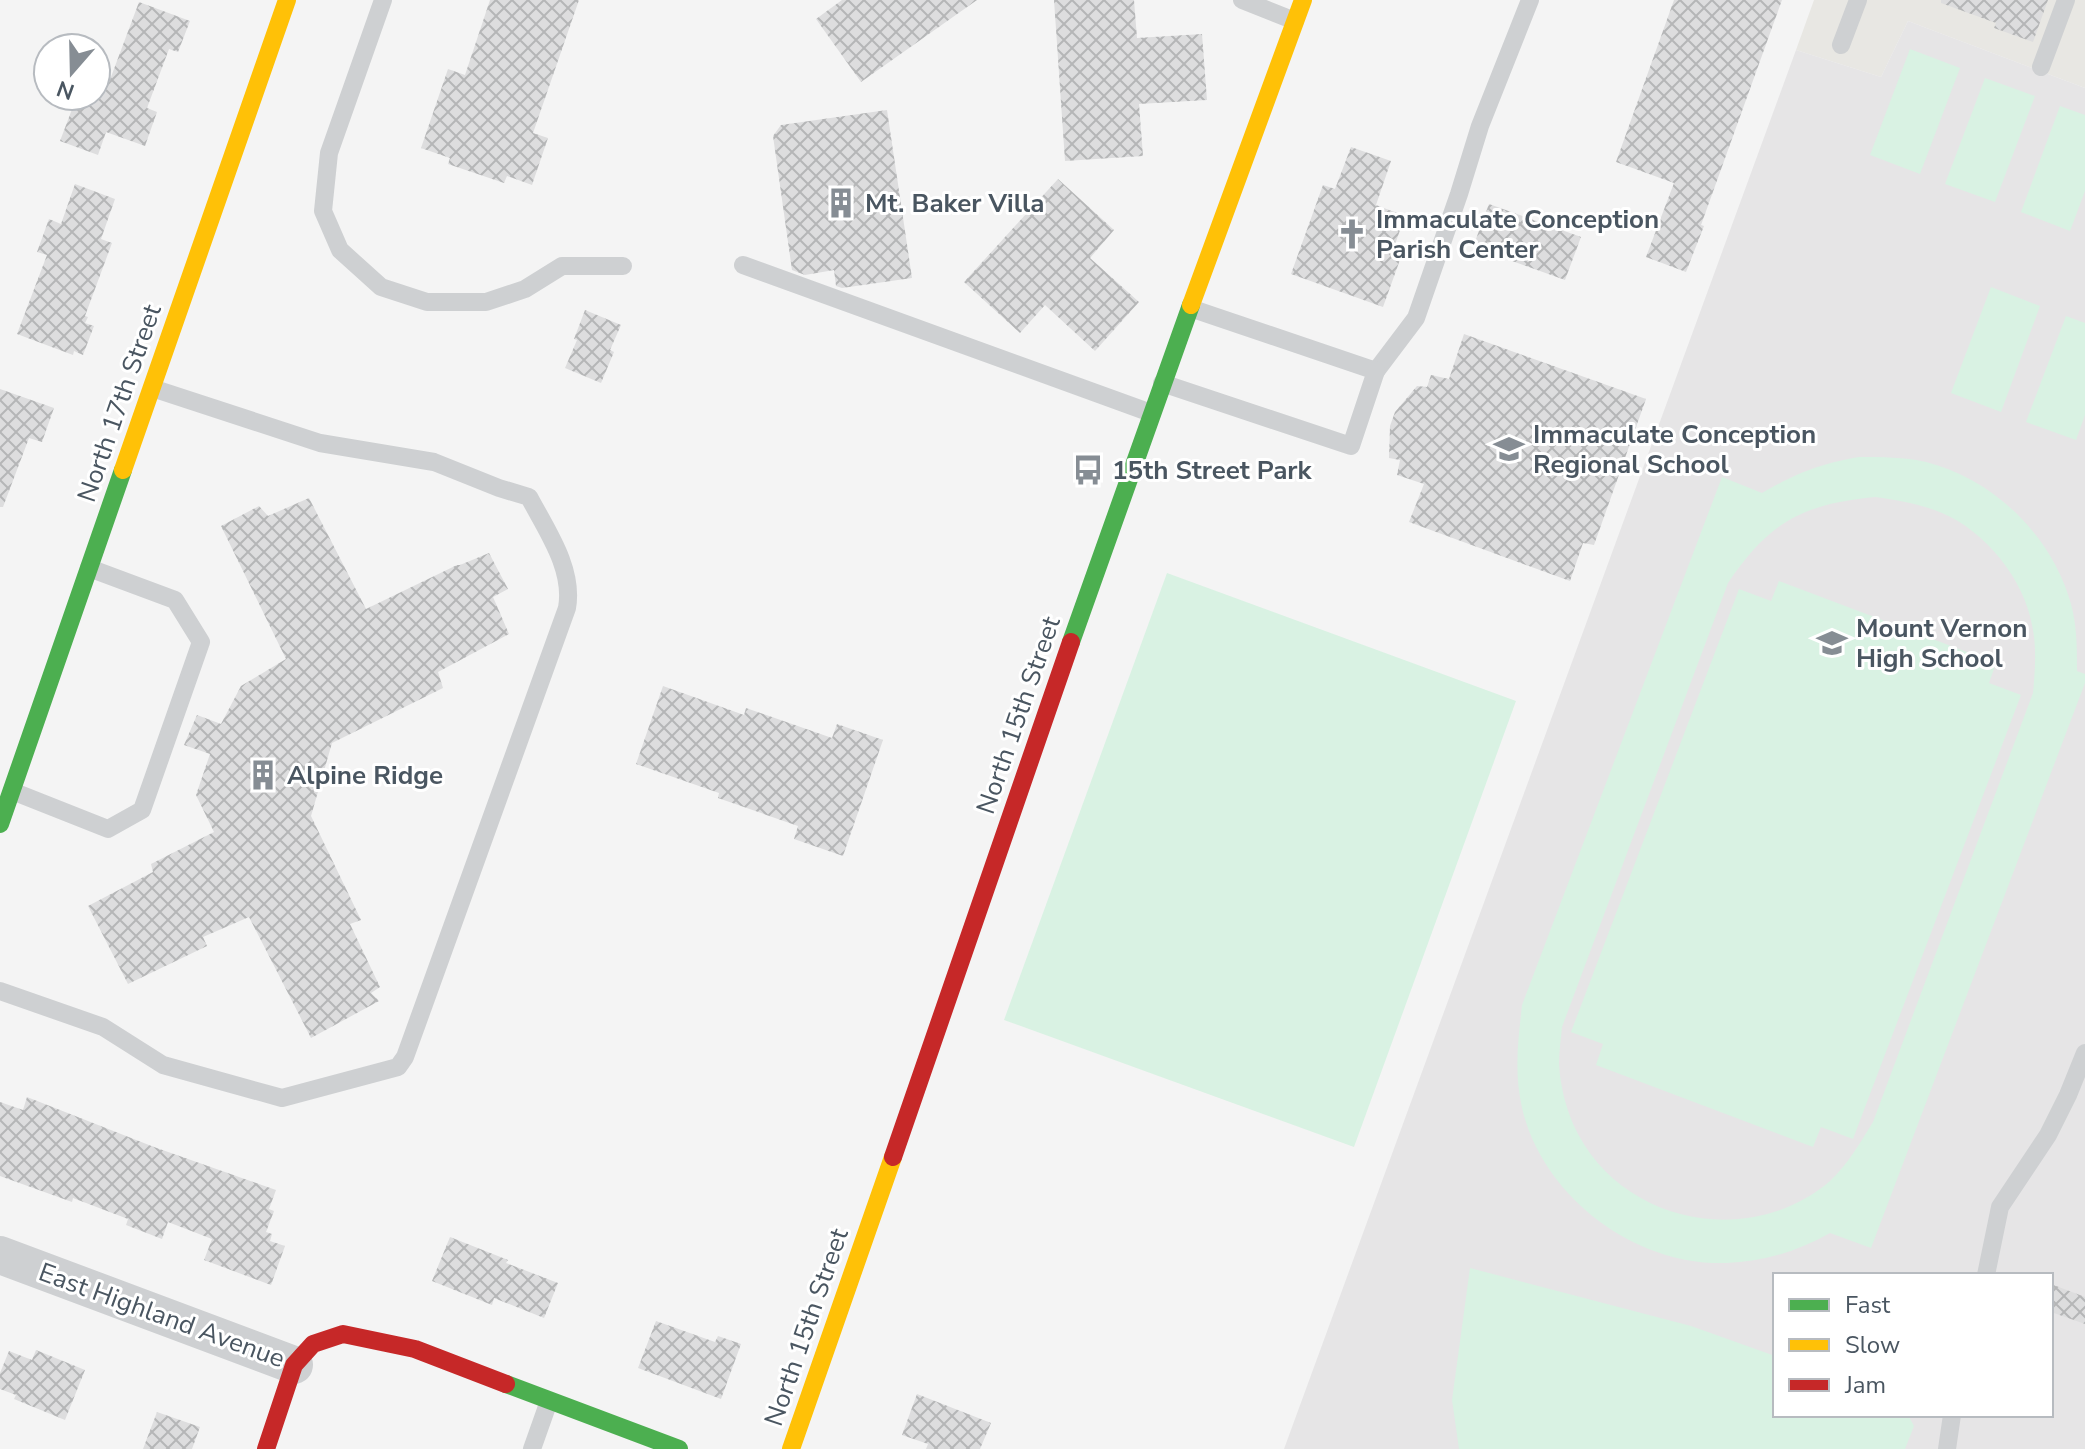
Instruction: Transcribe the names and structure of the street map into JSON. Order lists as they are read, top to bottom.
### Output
{
  "streets": {
    "street": ["North 17th Street", "North 15th Street", "East Highland Avenue"]
  },
  "places": {
    "building": ["Mt. Baker Villa", "Alpine Ridge"],
    "church": ["Immaculate Conception Parish Center"],
    "school or university": ["Immaculate Conception Regional School", "Mount Vernon High School"],
    "bus stop": ["15th Street Park"]
  },
  "legend": ["Fast", "Slow", "Jam"],
  "north": "bottom"
}
